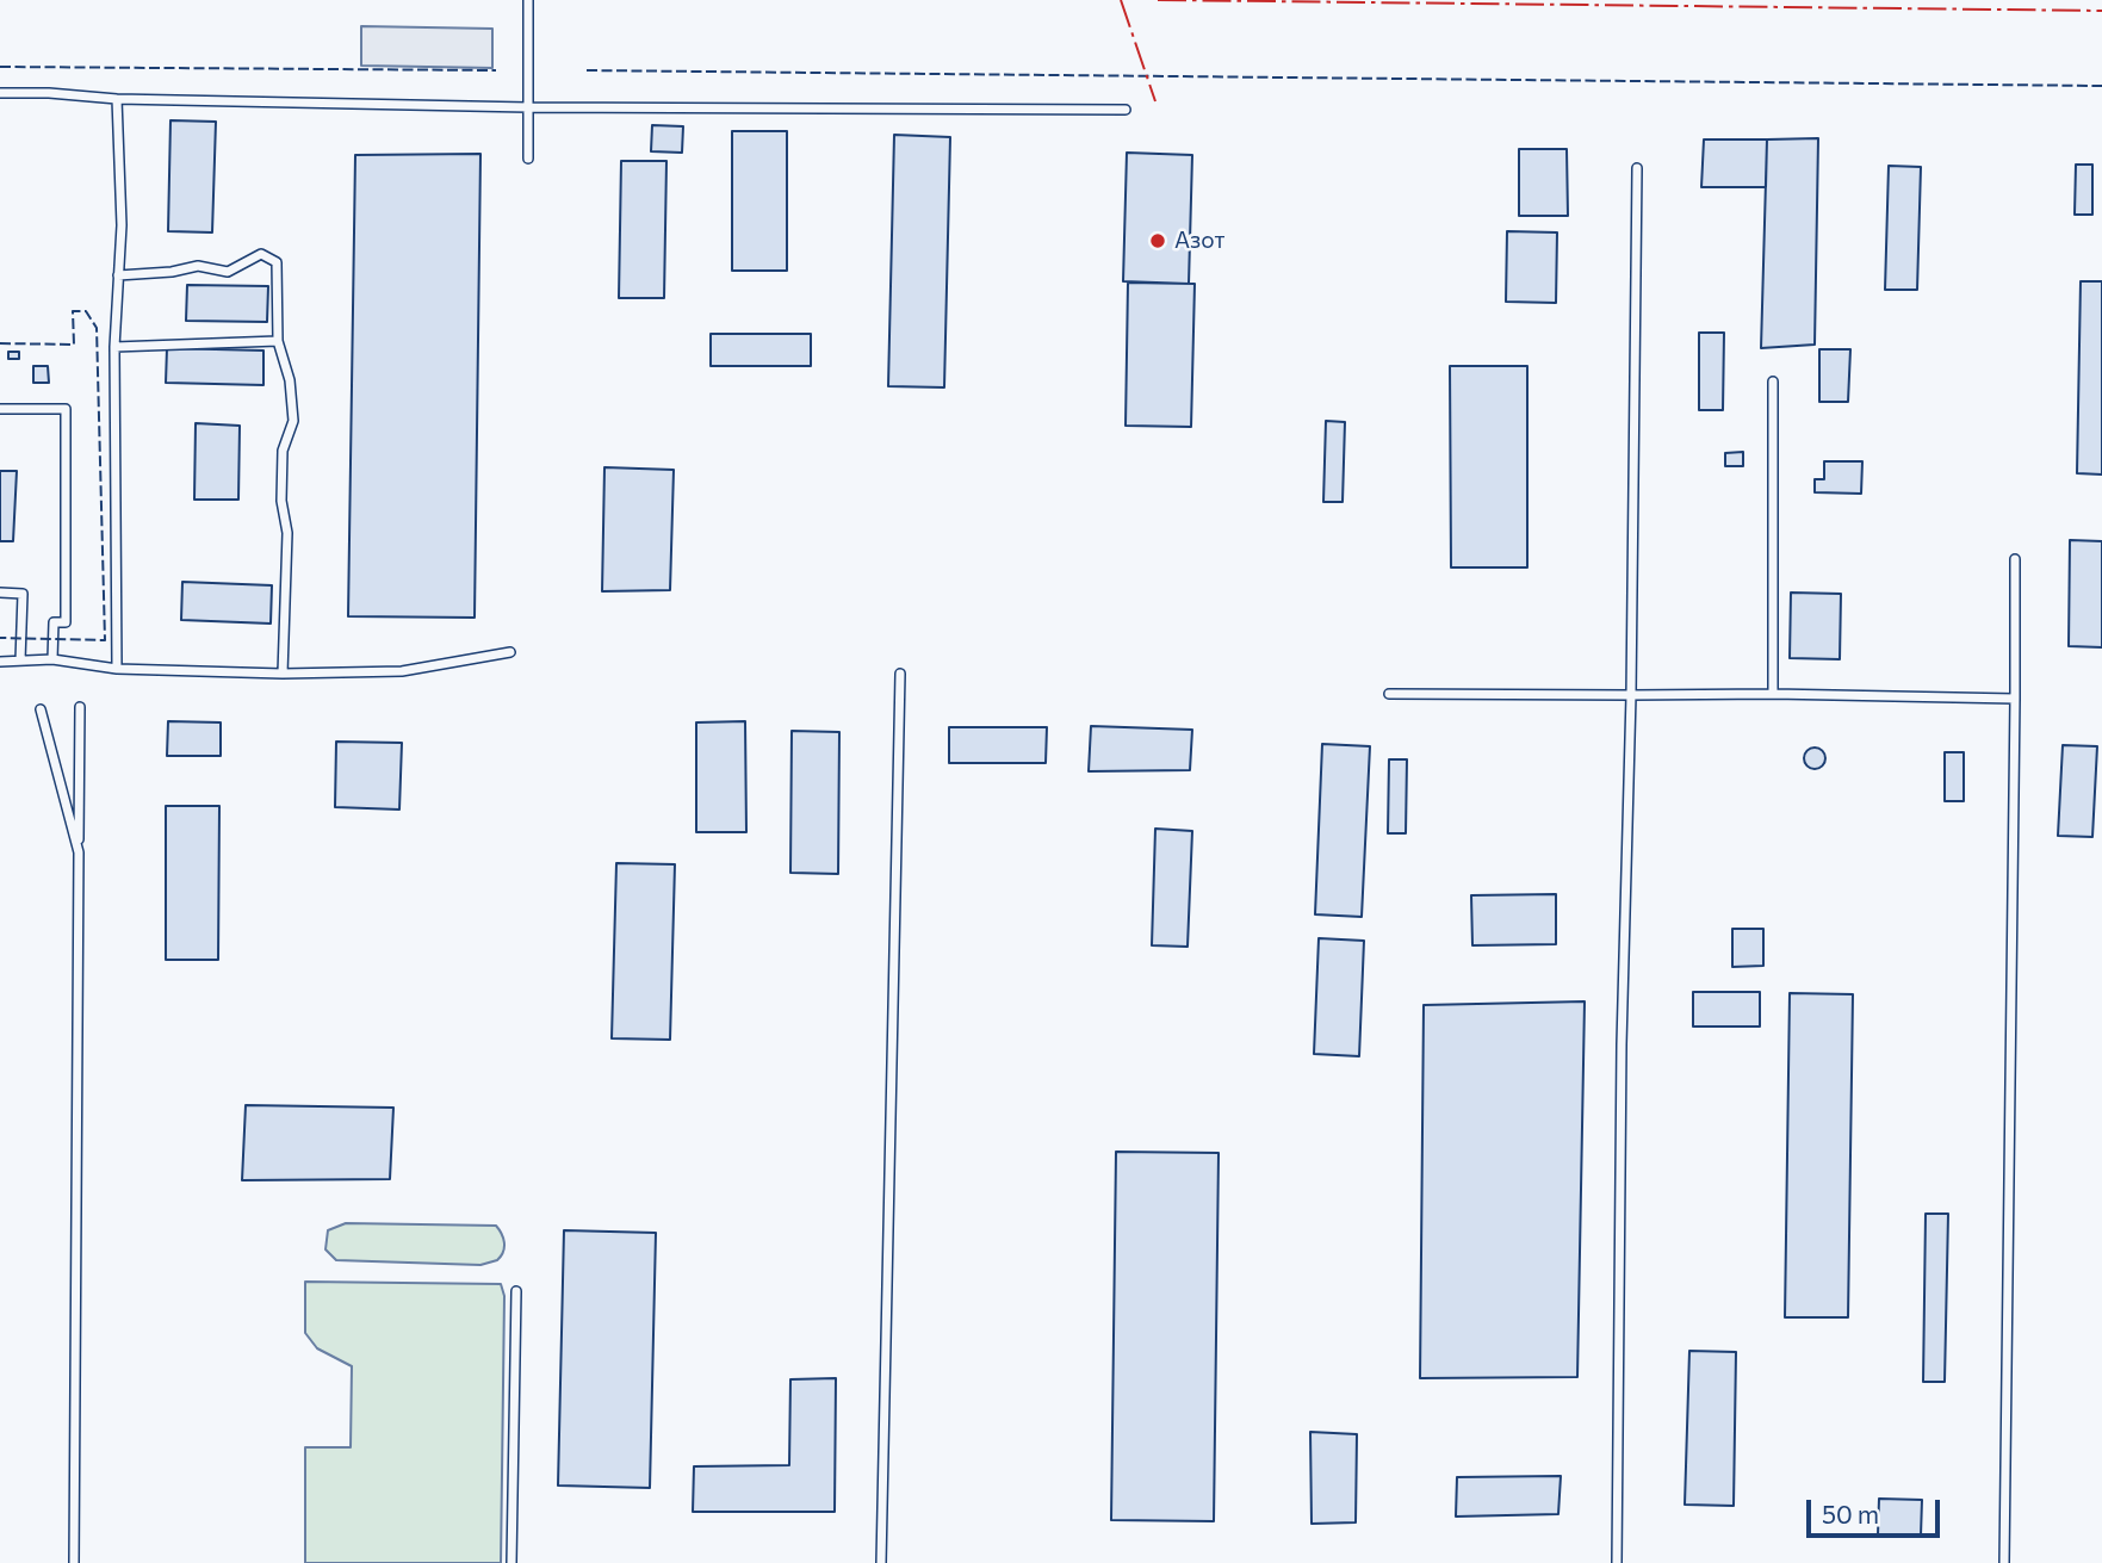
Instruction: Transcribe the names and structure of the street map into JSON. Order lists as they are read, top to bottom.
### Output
{
  "places": ["Азот"],
  "scale_bar": "50 m"
}
